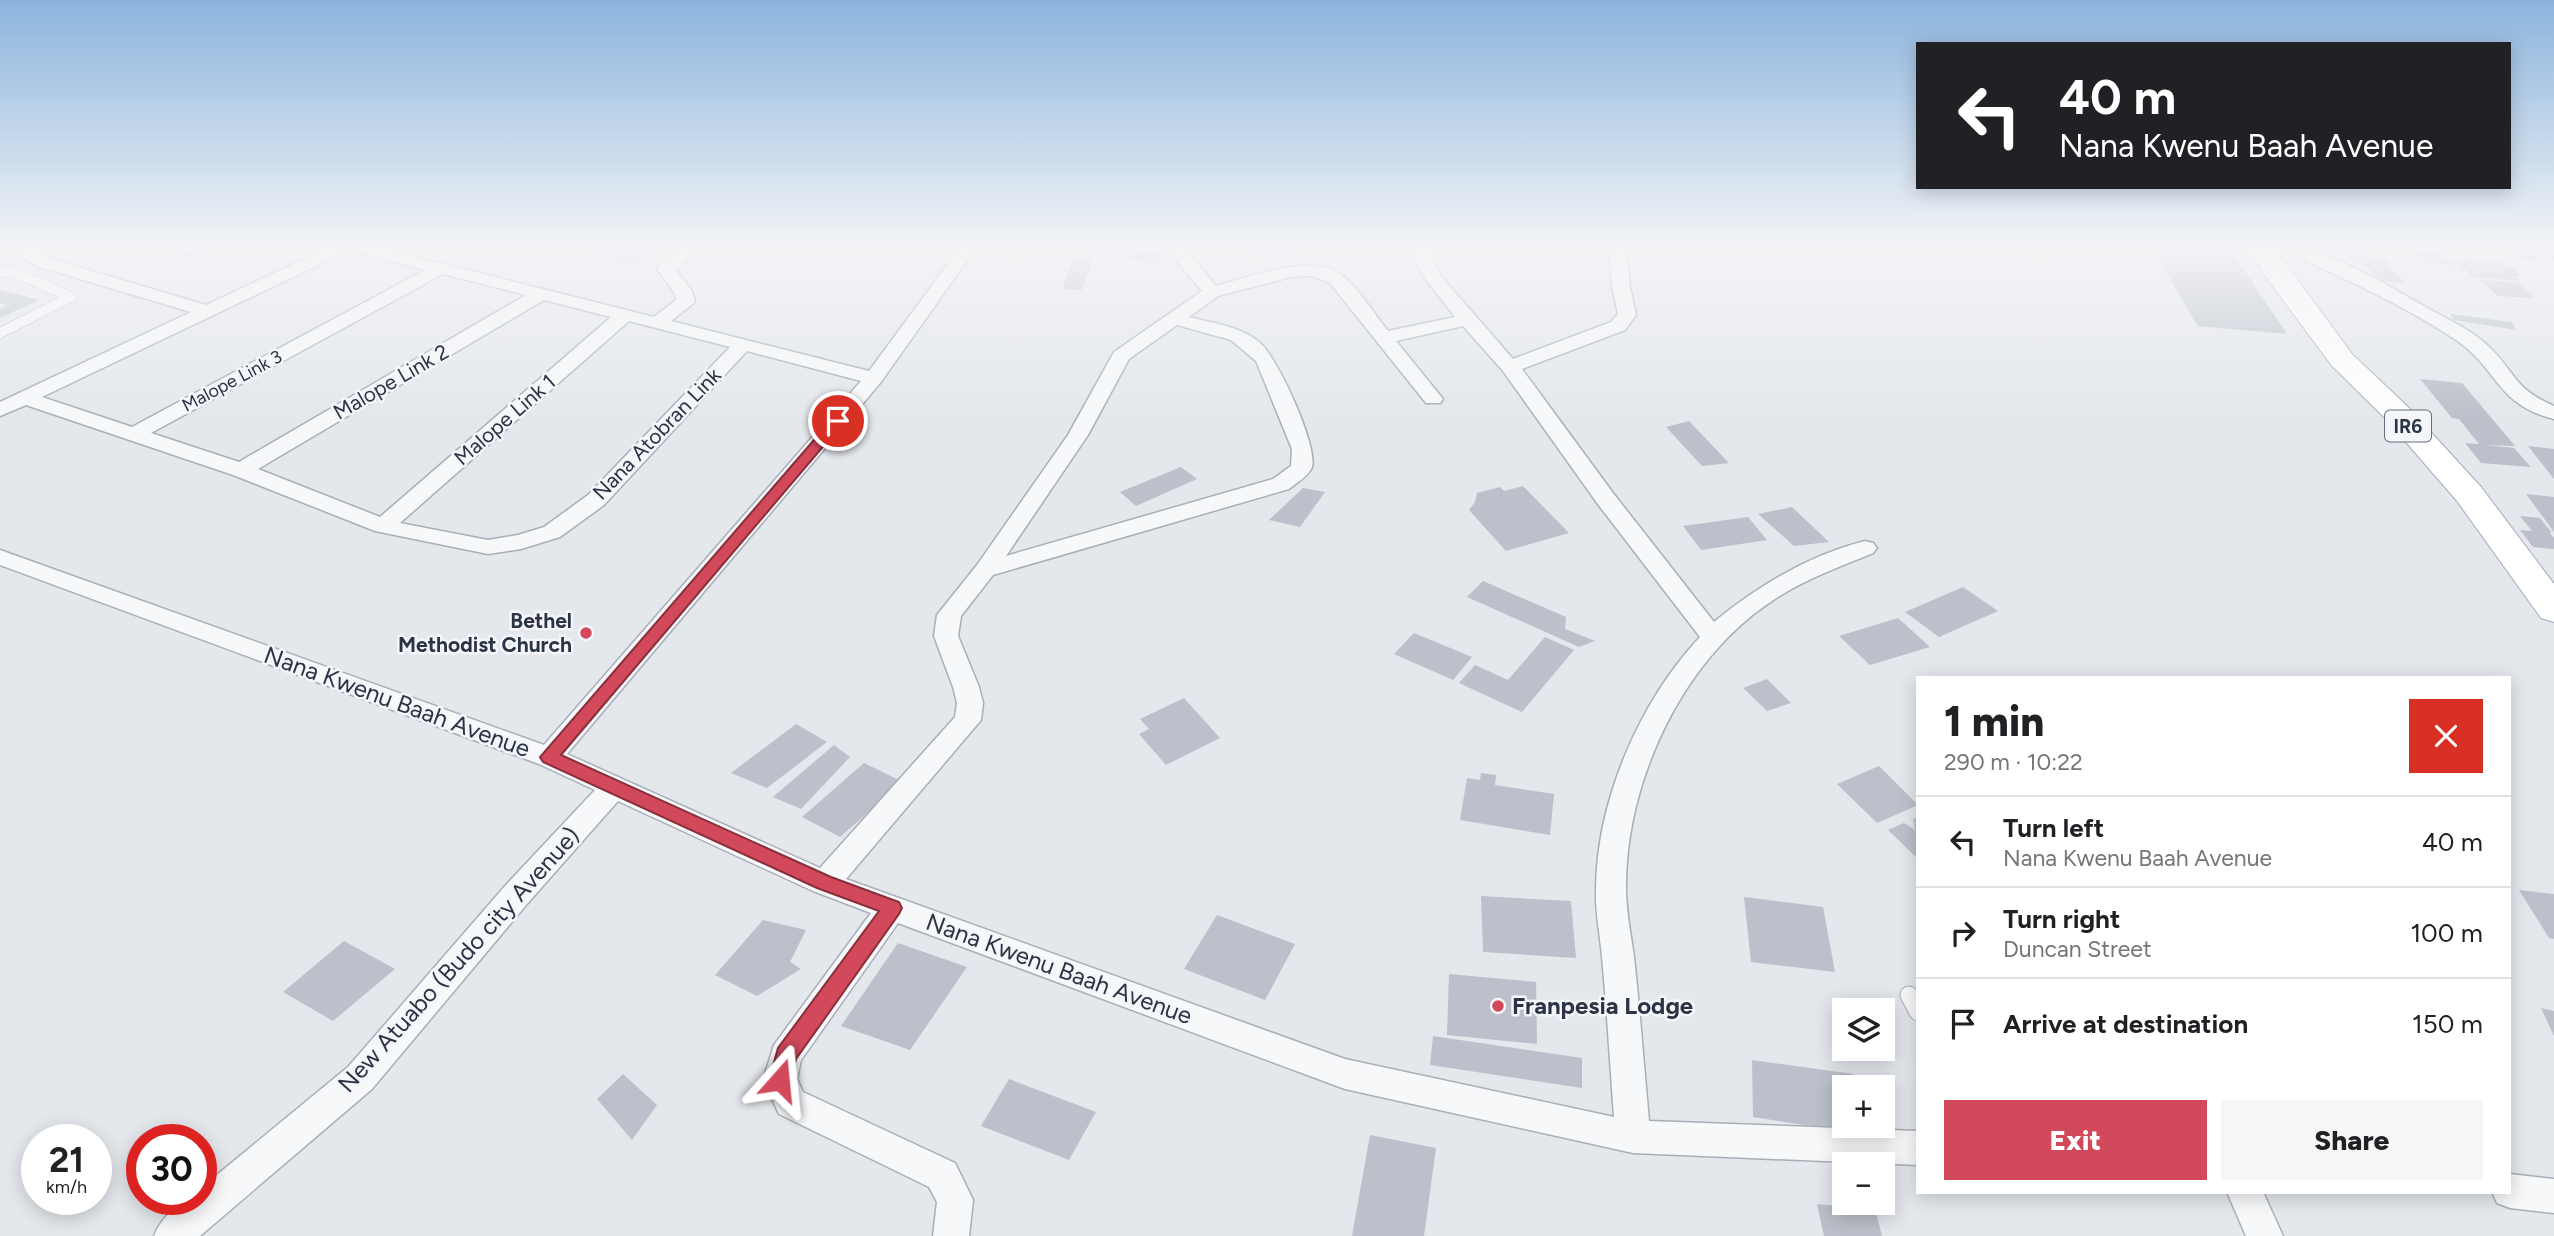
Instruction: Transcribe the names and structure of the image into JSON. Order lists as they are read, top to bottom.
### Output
{
  "streets": {
    "main road": ["IR6"],
    "street": [
      "Malope Link 3",
      "Malope Link 2",
      "Malope Link 1",
      "Nana Atobran Link",
      "Nana Kwenu Baah Avenue",
      "New Atuabo (Budo city Avenue)"
    ]
  },
  "crossings": [
    ["Malope Link 1", "Nana Atobran Link"],
    ["Nana Kwenu Baah Avenue", "New Atuabo (Budo city Avenue)"]
  ],
  "places": ["Bethel Methodist Church", "Franpesia Lodge"],
  "page": {
    "turn": ["40 m", "Nana Kwenu Baah Avenue"],
    "heading": ["1 min", "290 m · 10:22"],
    "list": [
      {
        "name": "Turn left",
        "note": "Nana Kwenu Baah Avenue",
        "value": "40 m"
      },
      {
        "name": "Turn right",
        "note": "Duncan Street",
        "value": "100 m"
      },
      {
        "name": "Arrive at destination",
        "value": "150 m"
      }
    ],
    "map_buttons": ["+", "−"],
    "buttons": ["Exit", "Share"],
    "speed": "21 km/h",
    "limit": "30"
  }
}
